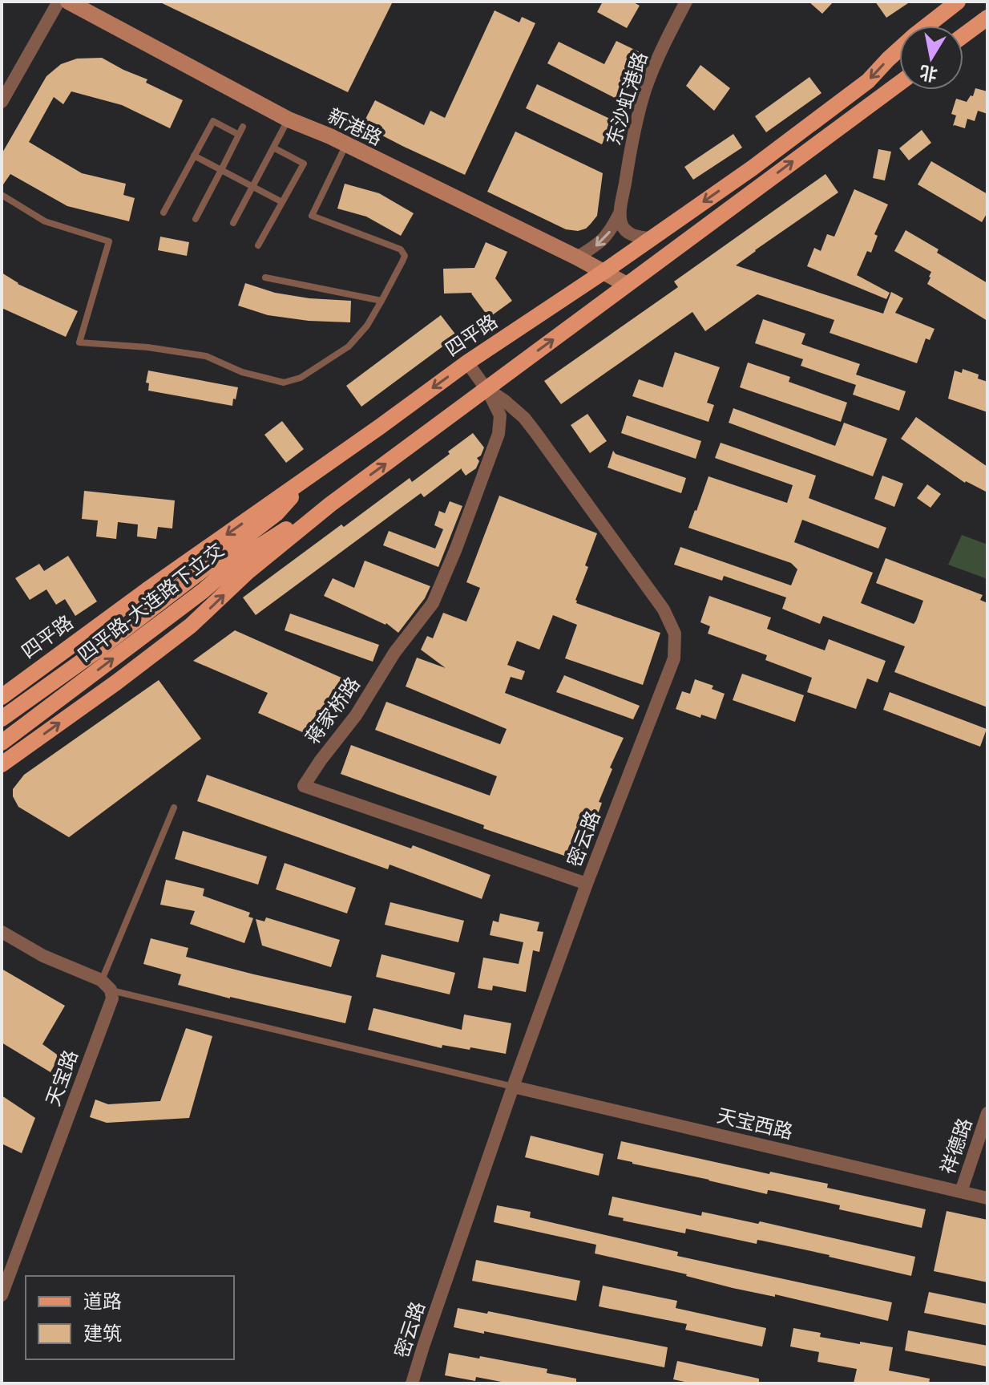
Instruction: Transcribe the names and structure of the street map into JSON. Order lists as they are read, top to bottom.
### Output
{
  "streets": {
    "main road": ["四平路", "四平路-大连路下立交"],
    "street": [
      "东沙虹港路",
      "新港路",
      "蒋家桥路",
      "密云路",
      "天宝路",
      "天宝西路",
      "祥德路"
    ]
  },
  "crossings": [
    ["东沙虹港路", "新港路"],
    ["新港路", "四平路"],
    ["四平路", "四平路-大连路下立交"],
    ["四平路", "密云路"],
    ["蒋家桥路", "密云路"],
    ["密云路", "天宝西路"],
    ["天宝西路", "祥德路"]
  ],
  "legend": ["道路", "建筑"],
  "north": "bottom"
}
